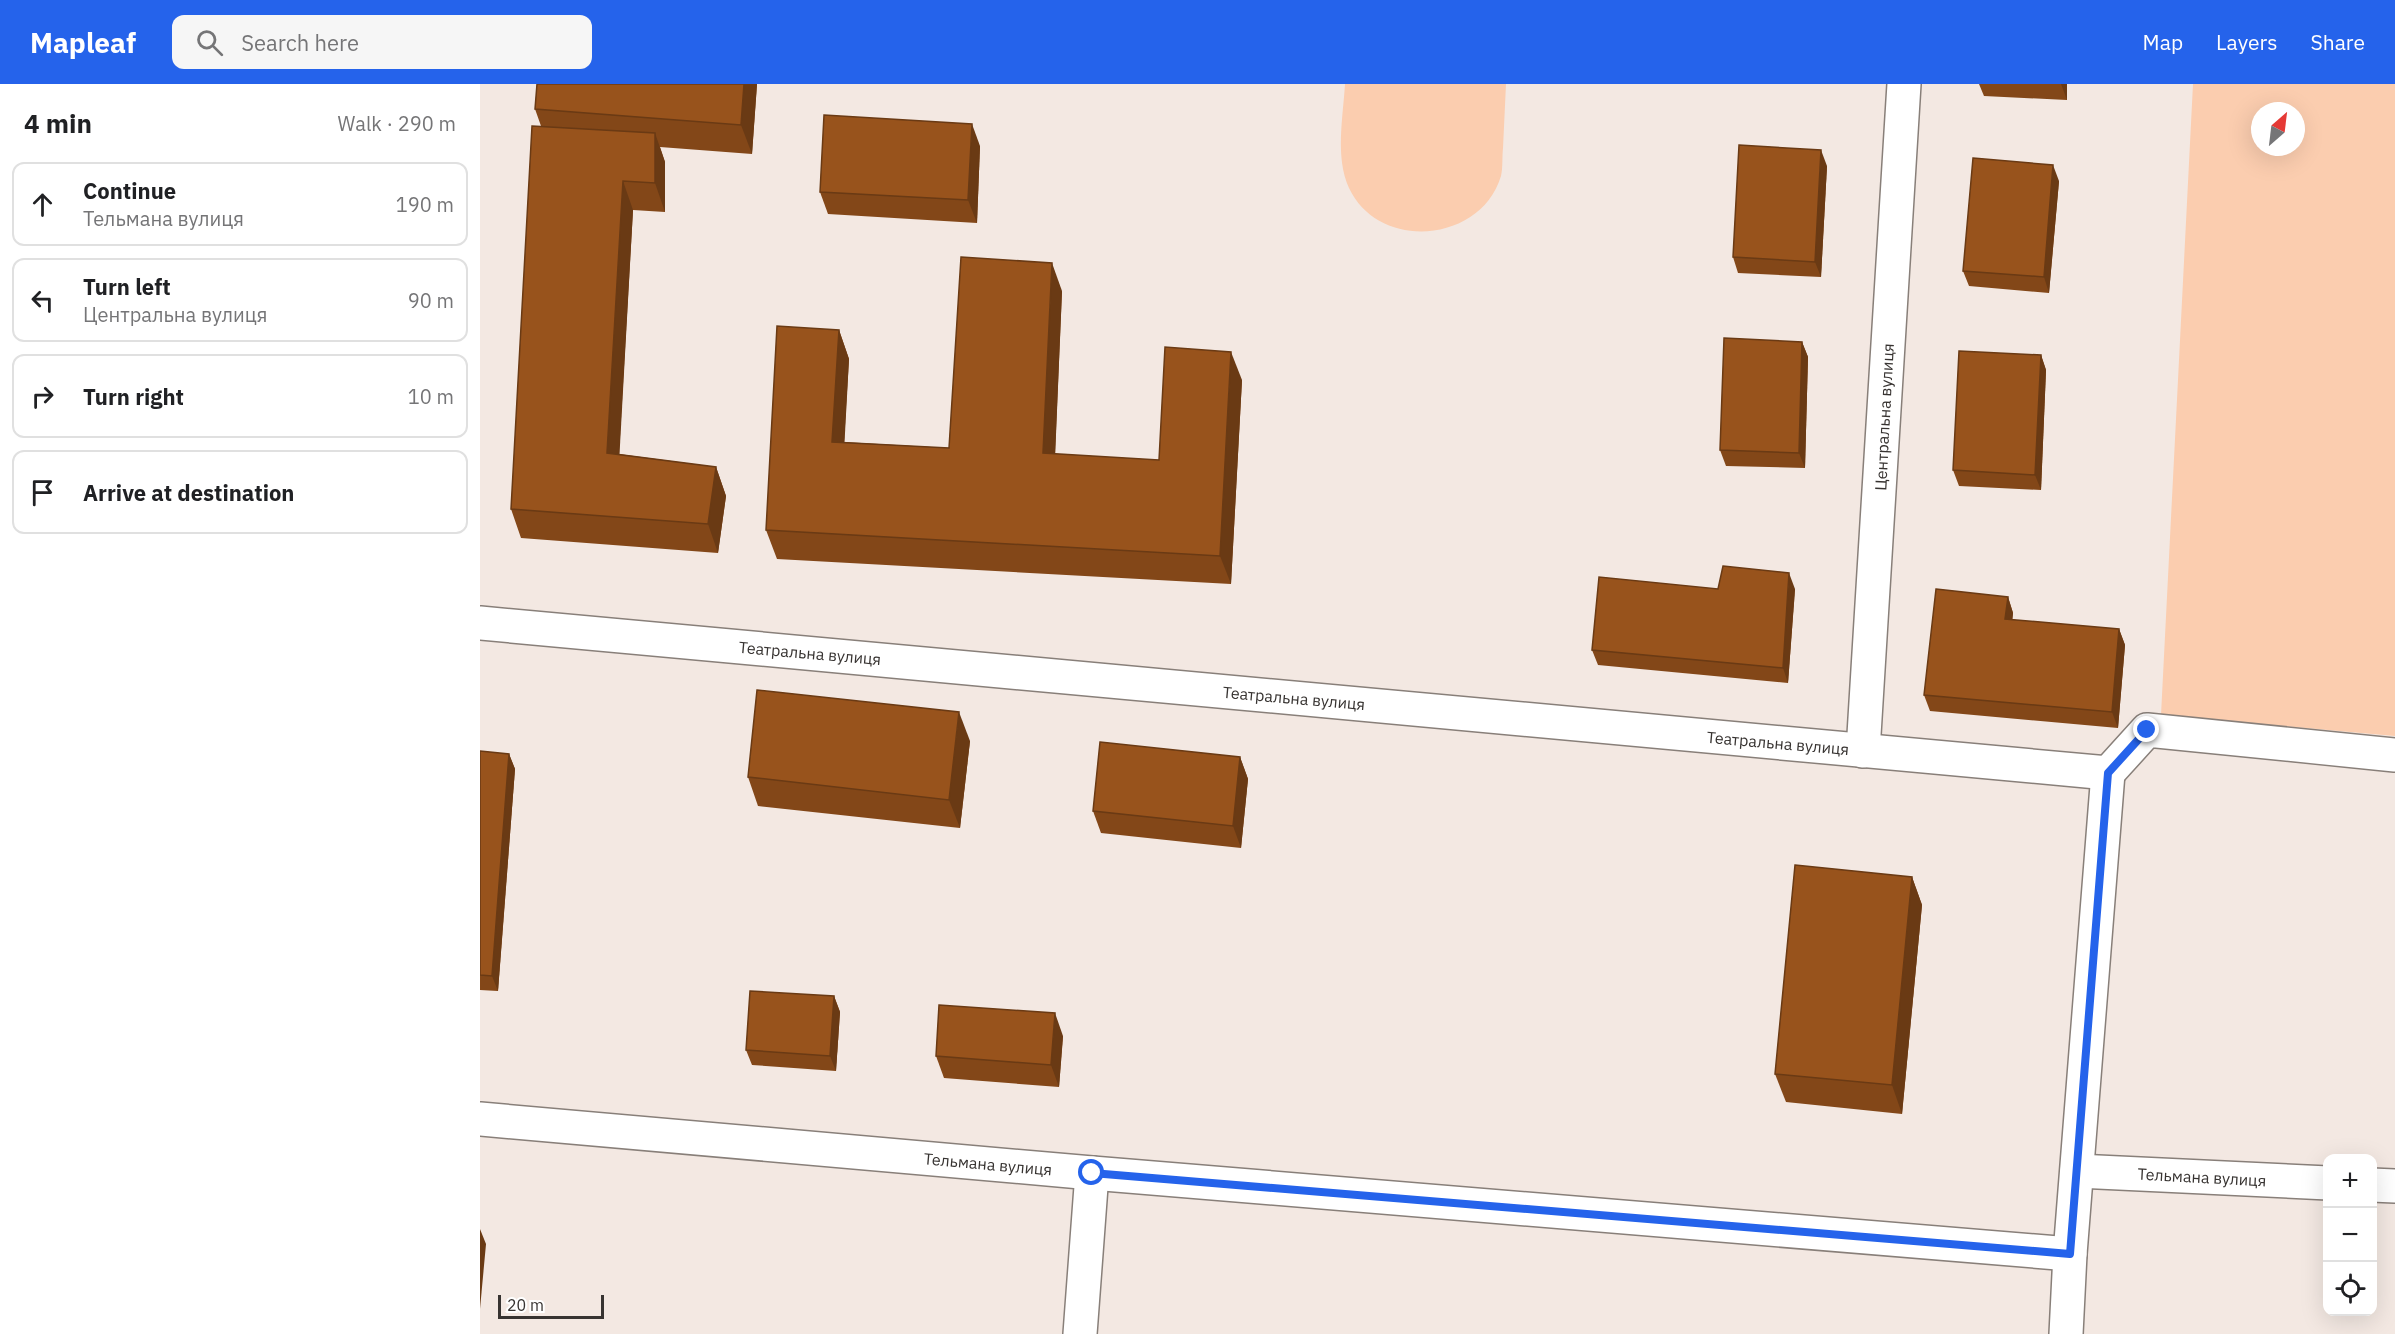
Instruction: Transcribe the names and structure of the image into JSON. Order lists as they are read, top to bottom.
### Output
{
  "streets": {
    "street": ["Центральна вулиця", "Театральна вулиця", "Тельмана вулиця"]
  },
  "crossings": [
    ["Центральна вулиця", "Театральна вулиця"]
  ],
  "scale_bar": "20 m",
  "north": "top right",
  "page": {
    "header": "Mapleaf",
    "search": "Search here",
    "nav": ["Map", "Layers", "Share"],
    "heading": ["4 min", "Walk · 290 m"],
    "list": [
      ["Continue", "Тельмана вулиця", "190 m"],
      ["Turn left", "Центральна вулиця", "90 m"],
      ["Turn right", "10 m"],
      "Arrive at destination"
    ],
    "map_buttons": ["+", "−"],
    "scale": "20 m"
  }
}
